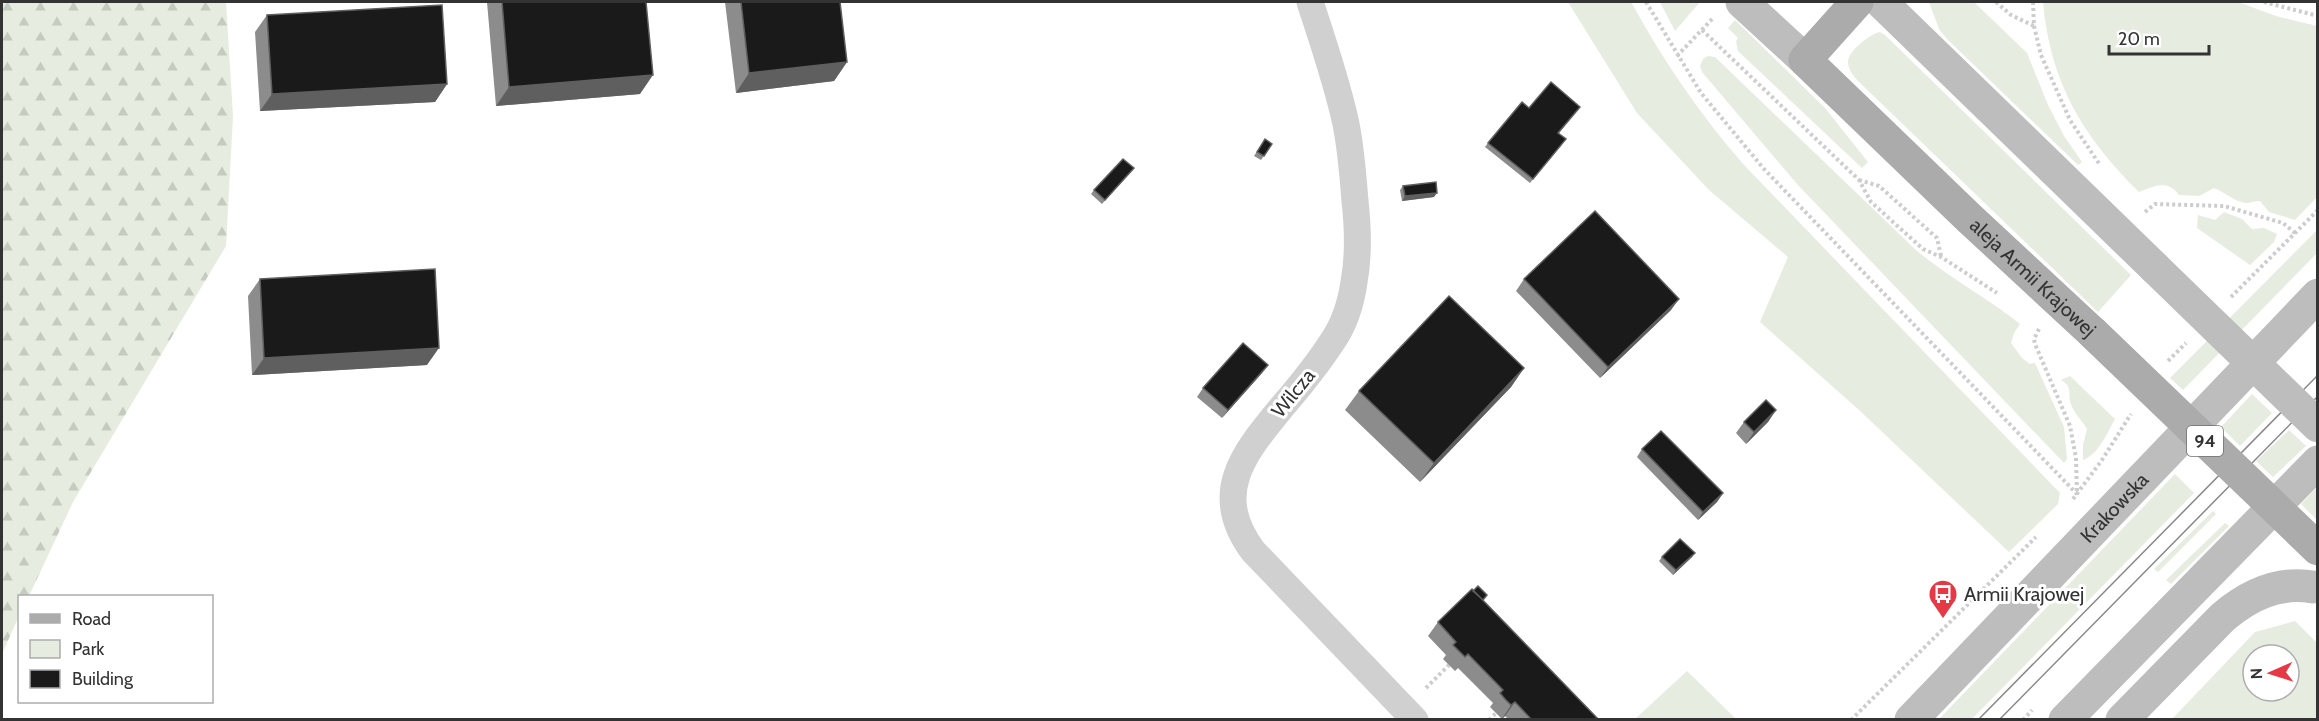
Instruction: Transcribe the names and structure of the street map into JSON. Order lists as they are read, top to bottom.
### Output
{
  "streets": {
    "main road": ["aleja Armii Krajowej", "94", "Krakowska"],
    "street": ["Wilcza"]
  },
  "places": {
    "bus stop": ["Armii Krajowej"]
  },
  "legend": ["Road", "Park", "Building"],
  "scale_bar": "20 m",
  "north": "left"
}
